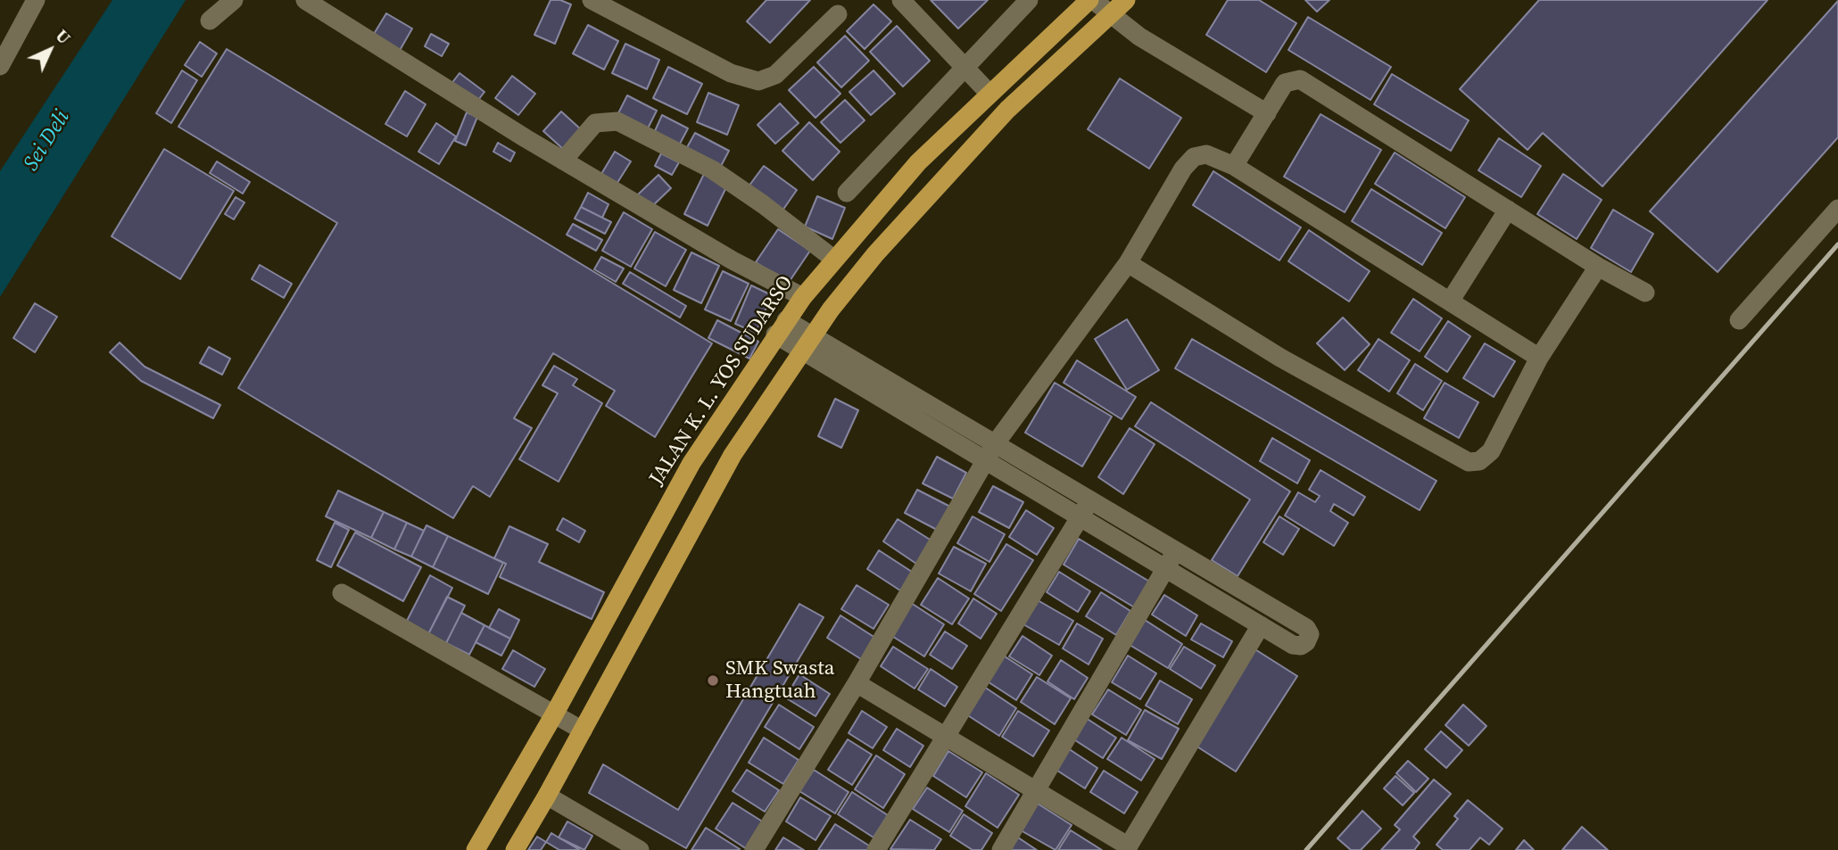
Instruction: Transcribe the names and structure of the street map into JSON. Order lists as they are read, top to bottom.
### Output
{
  "streets": {
    "highway": ["JALAN K. L. YOS SUDARSO"]
  },
  "water": ["Sei Deli"],
  "places": ["SMK Swasta Hangtuah"],
  "north": "top right"
}
